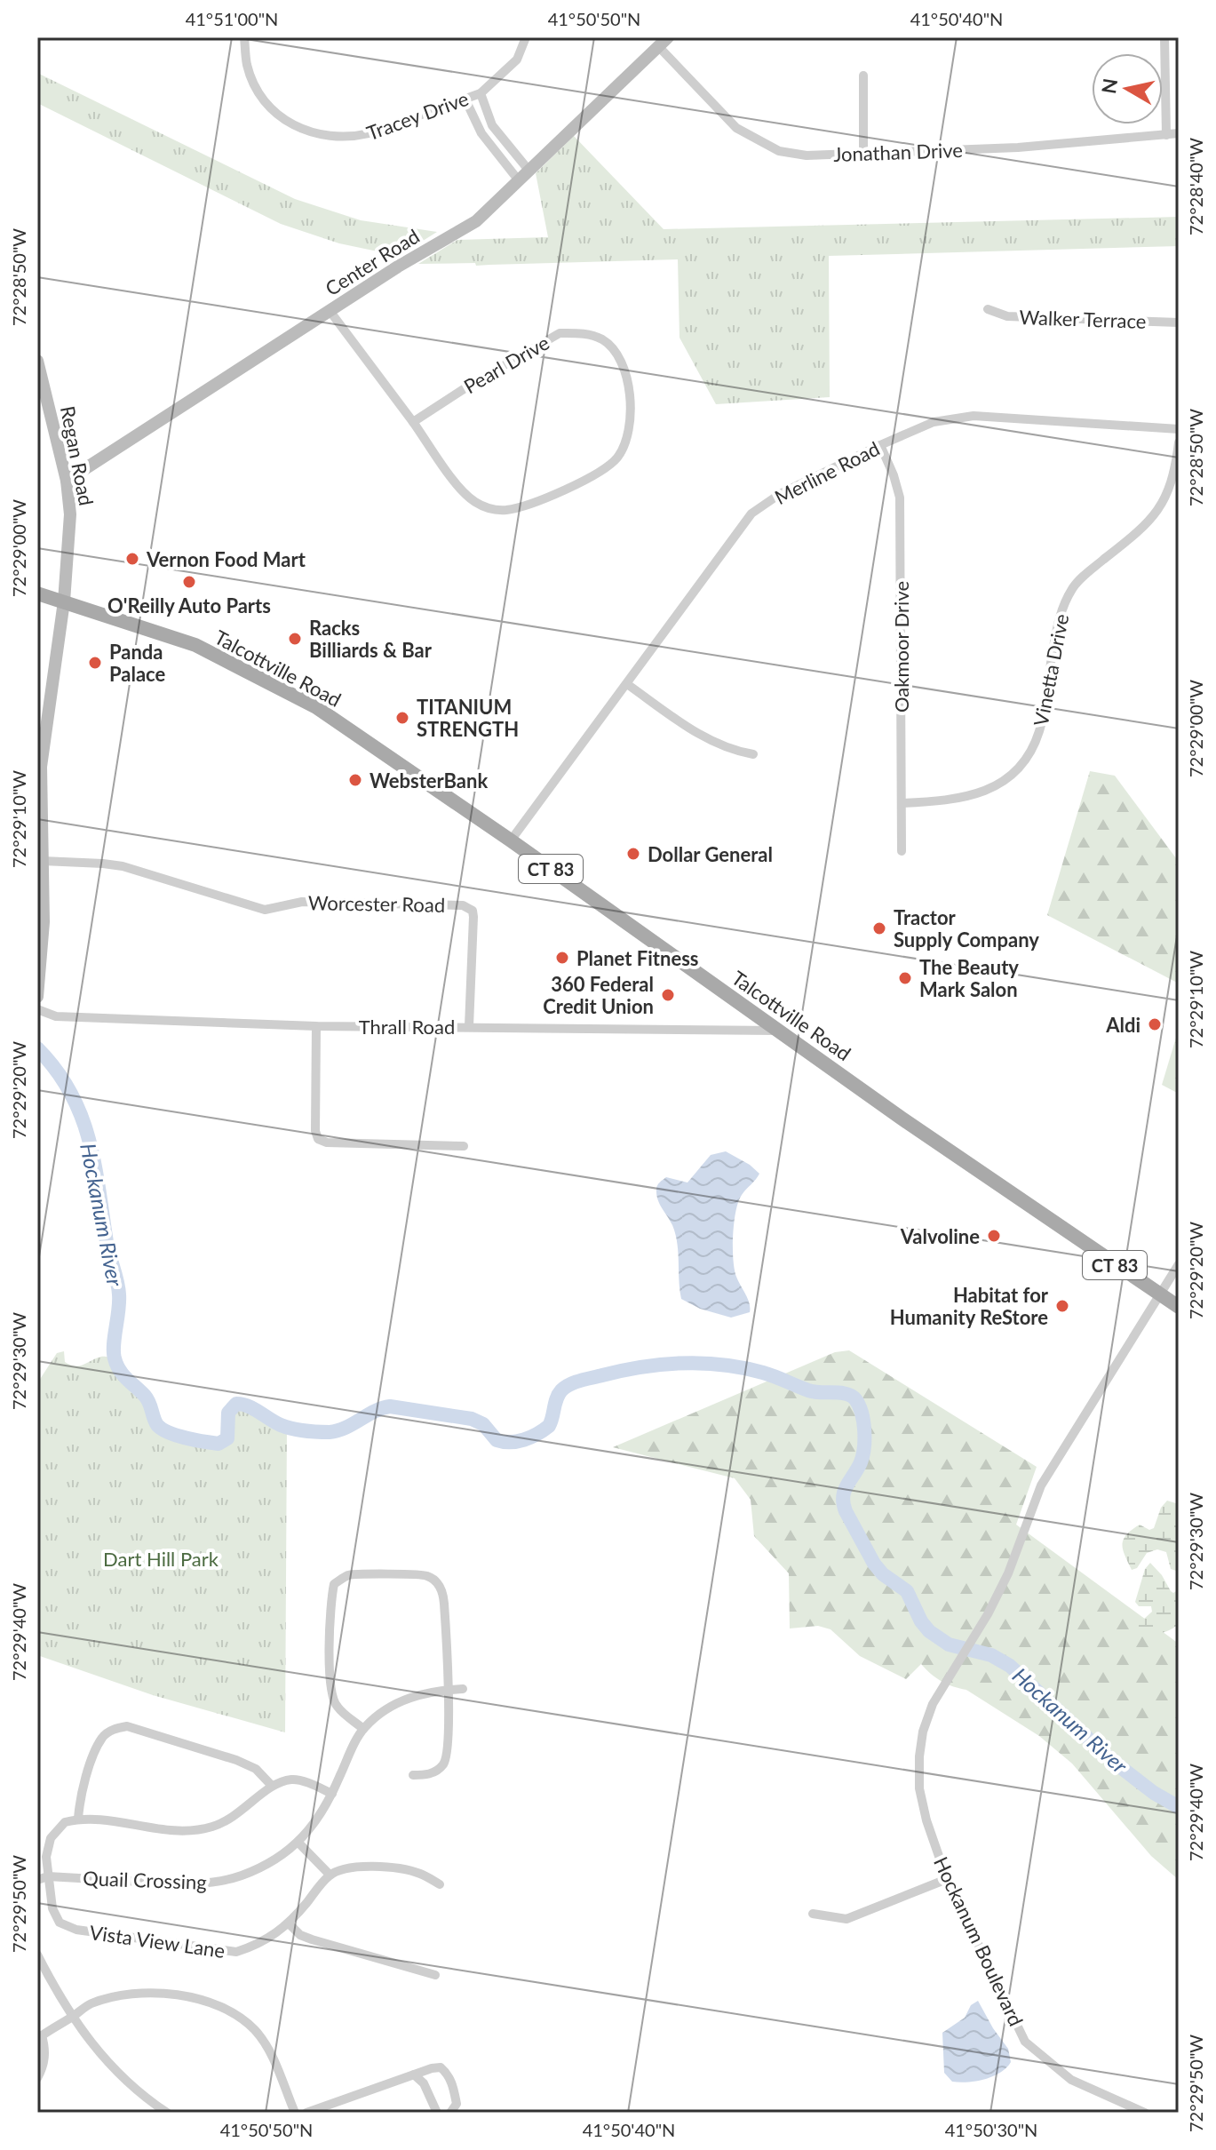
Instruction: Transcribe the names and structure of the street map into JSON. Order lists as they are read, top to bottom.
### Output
{
  "streets": {
    "main road": ["Talcottville Road", "CT 83"],
    "street": [
      "Tracey Drive",
      "Jonathan Drive",
      "Center Road",
      "Walker Terrace",
      "Pearl Drive",
      "Regan Road",
      "Merline Road",
      "Oakmoor Drive",
      "Vinetta Drive",
      "Worcester Road",
      "Thrall Road",
      "Quail Crossing",
      "Vista View Lane",
      "Hockanum Boulevard"
    ]
  },
  "crossings": [
    ["Jonathan Drive", "Center Road"],
    ["Center Road", "Pearl Drive"],
    ["Center Road", "Regan Road"],
    ["Regan Road", "Talcottville Road"],
    ["Regan Road", "Worcester Road"],
    ["Merline Road", "Oakmoor Drive"],
    ["Merline Road", "Talcottville Road"],
    ["Oakmoor Drive", "Vinetta Drive"],
    ["Talcottville Road", "Thrall Road"],
    ["Talcottville Road", "Hockanum Boulevard"],
    ["Worcester Road", "Thrall Road"],
    ["Quail Crossing", "Vista View Lane"]
  ],
  "water": ["Hockanum River"],
  "parks": ["Dart Hill Park"],
  "places": [
    "Vernon Food Mart",
    "O'Reilly Auto Parts",
    "Racks Billiards & Bar",
    "Panda Palace",
    "TITANIUM STRENGTH",
    "WebsterBank",
    "Dollar General",
    "Tractor Supply Company",
    "Planet Fitness",
    "The Beauty Mark Salon",
    "360 Federal Credit Union",
    "Aldi",
    "Valvoline",
    "Habitat for Humanity ReStore"
  ],
  "north": "left",
  "coordinates": [
    "41°51'00\"N",
    "41°50'50\"N",
    "41°50'40\"N",
    "72°28'40\"W",
    "72°28'50\"W",
    "72°29'00\"W",
    "72°29'10\"W",
    "72°29'20\"W",
    "72°29'30\"W",
    "72°29'40\"W",
    "72°29'50\"W",
    "41°50'30\"N"
  ]
}
